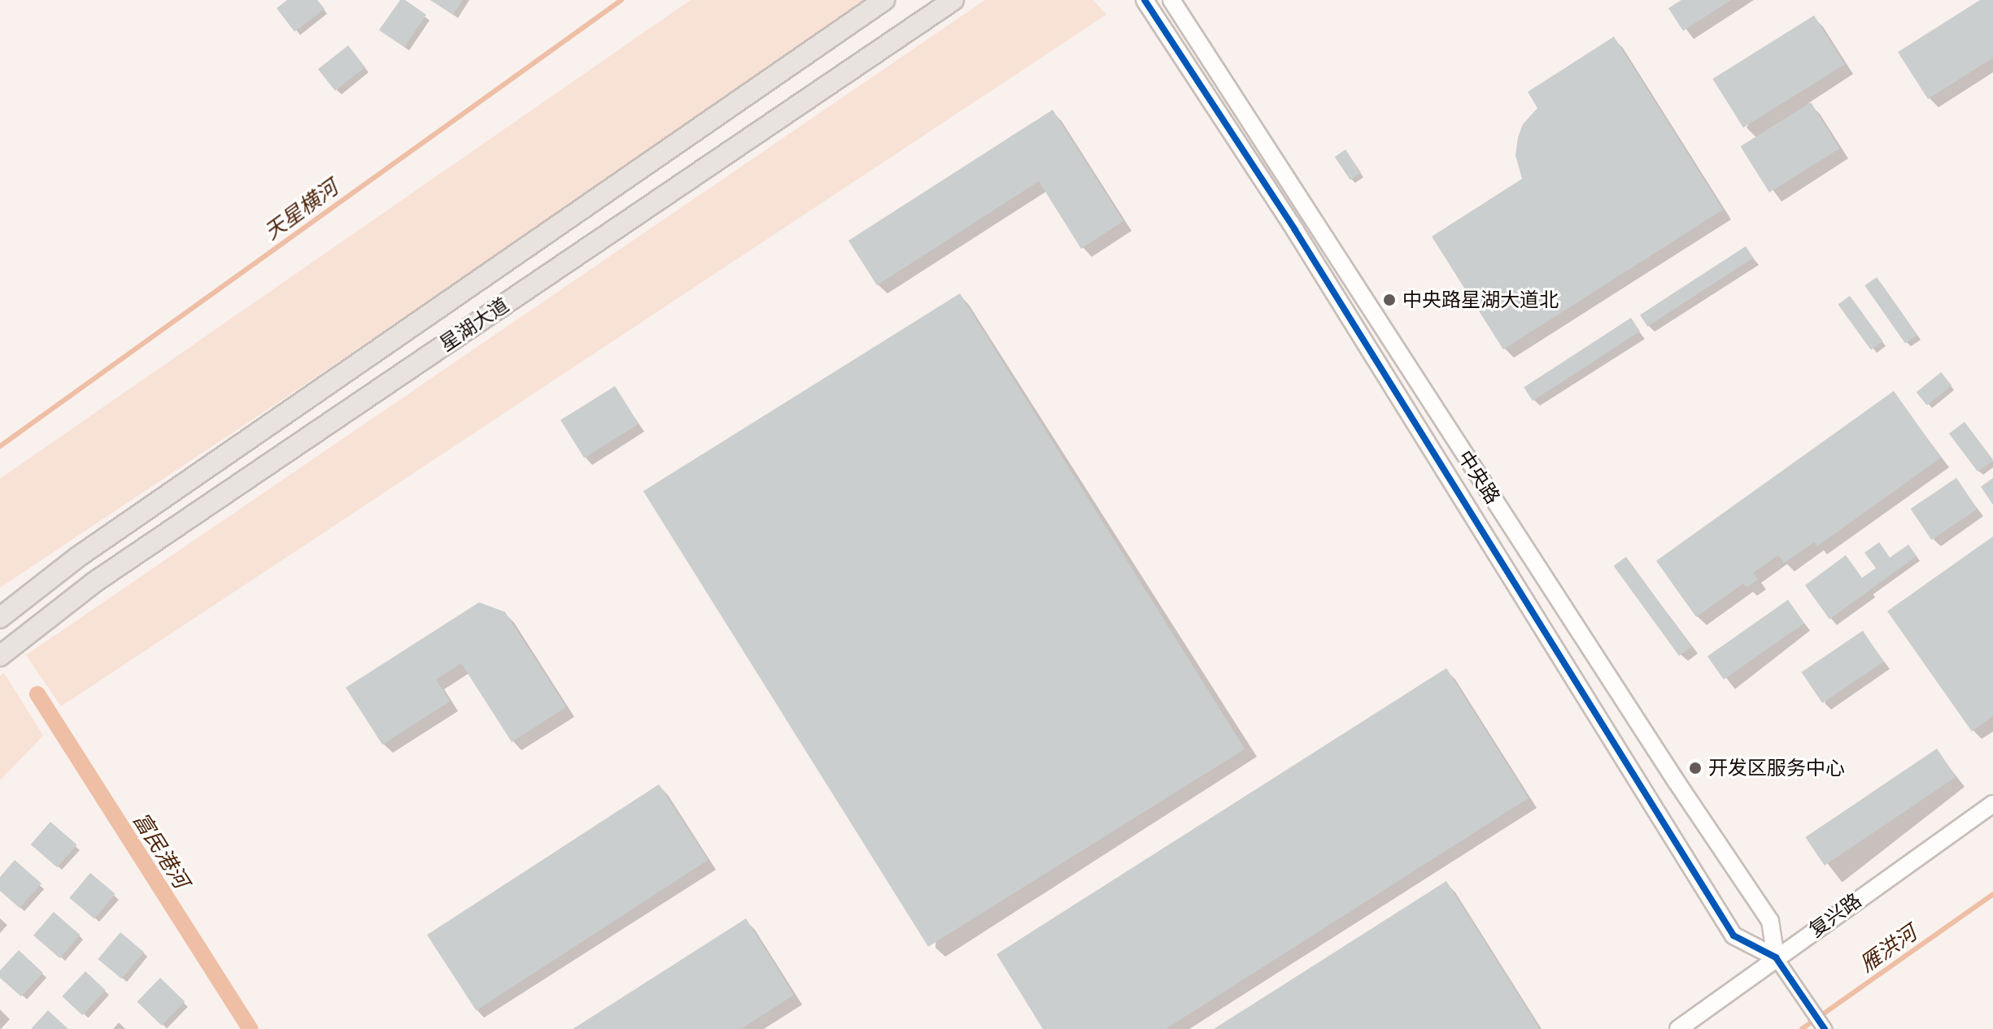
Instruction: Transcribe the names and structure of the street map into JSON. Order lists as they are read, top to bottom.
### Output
{
  "streets": {
    "main road": ["星湖大道"],
    "street": ["中央路", "复兴路"]
  },
  "crossings": [
    ["中央路", "复兴路"]
  ],
  "water": ["天星横河", "富民港河", "雁洪河"],
  "places": ["中央路星湖大道北", "开发区服务中心"]
}
